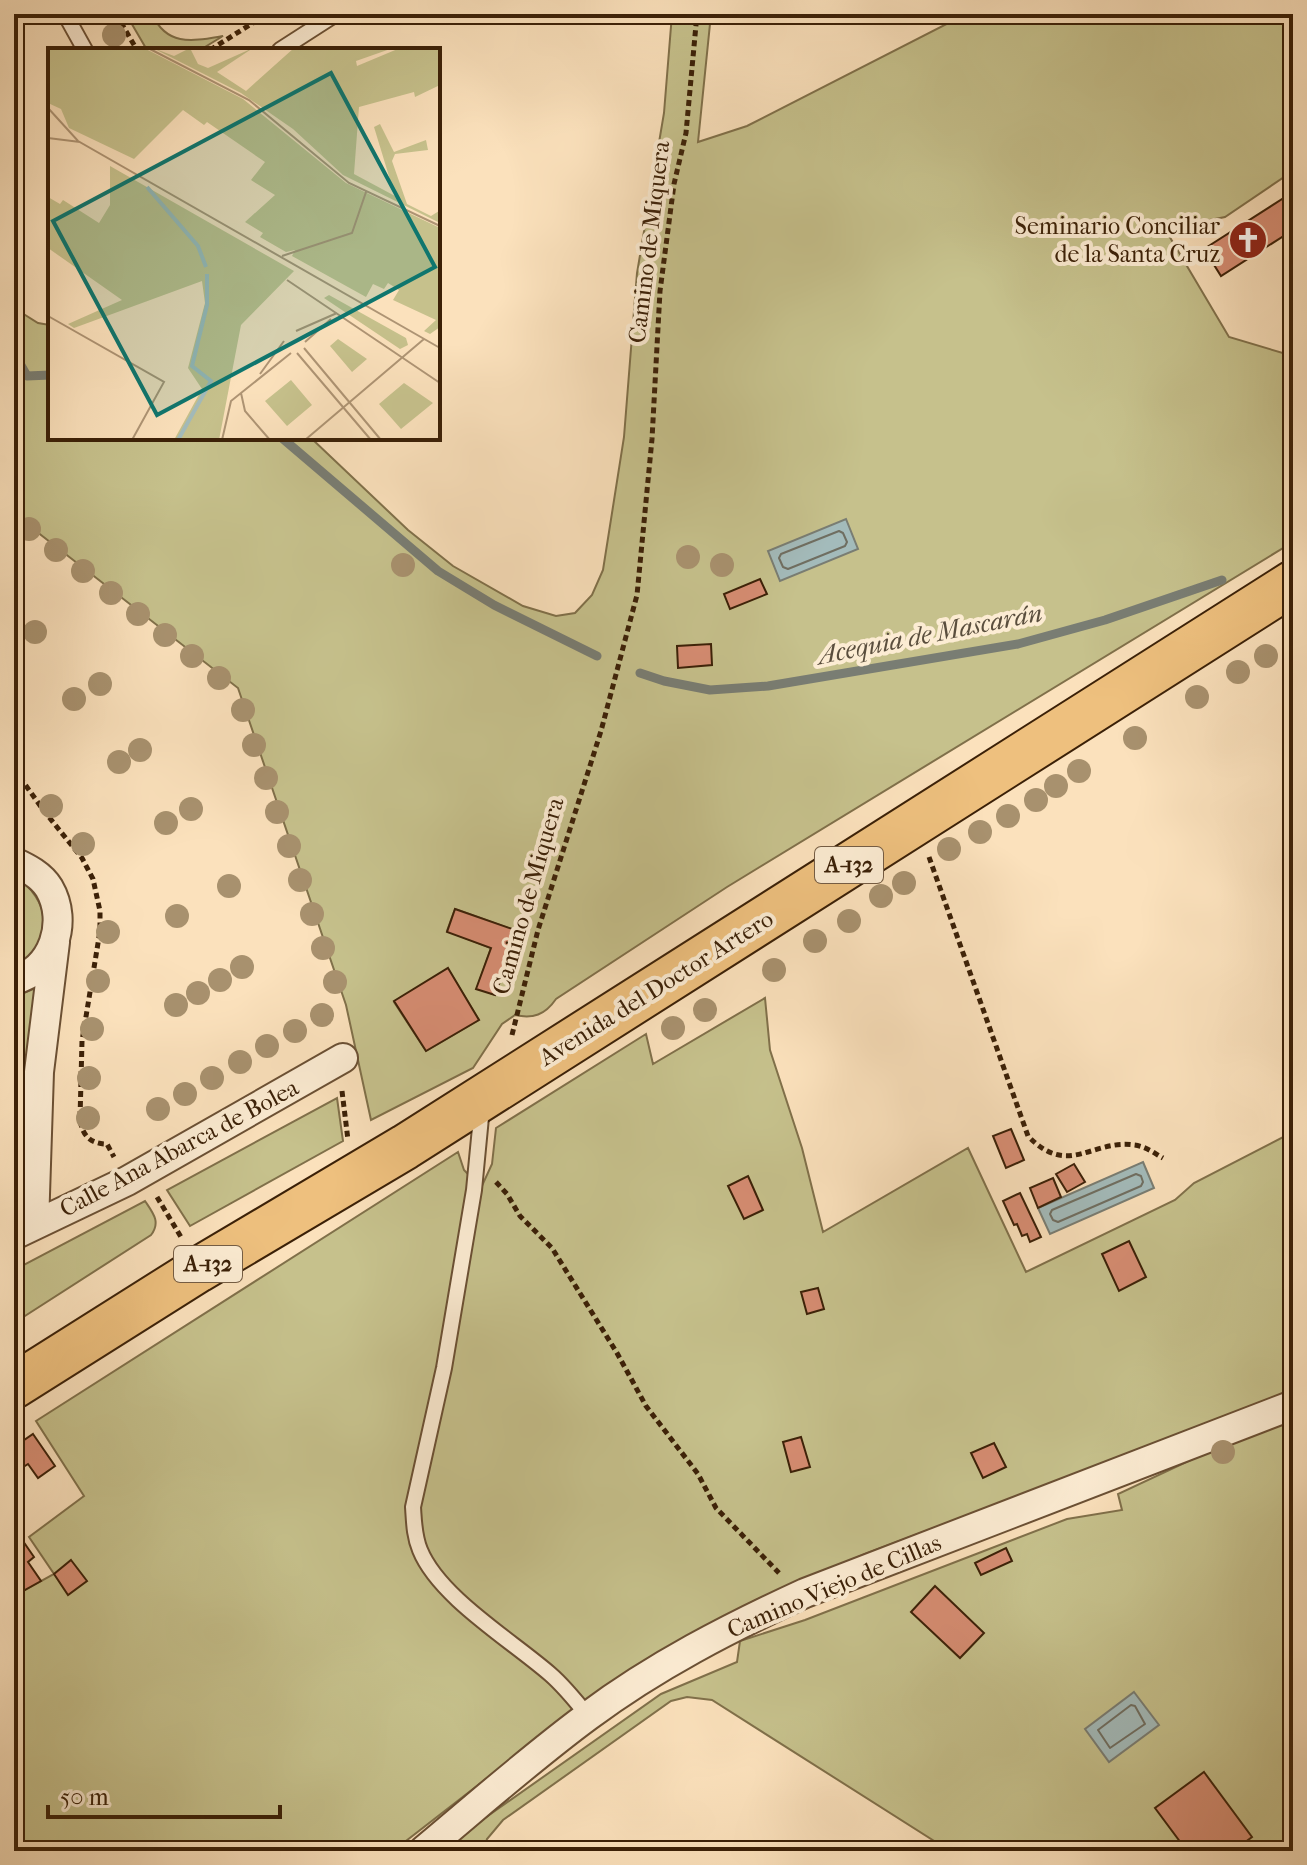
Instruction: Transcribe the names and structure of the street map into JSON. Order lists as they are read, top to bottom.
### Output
{
  "streets": {
    "main road": ["A-132", "Avenida del Doctor Artero"],
    "street": ["Calle Ana Abarca de Bolea", "Camino Viejo de Cillas"],
    "path": ["Camino de Miquera"]
  },
  "crossings": [
    ["Camino de Miquera", "Avenida del Doctor Artero"]
  ],
  "water": ["Acequia de Mascarán"],
  "places": {
    "church": ["Seminario Conciliar de la Santa Cruz"]
  },
  "scale_bar": "50 m"
}
